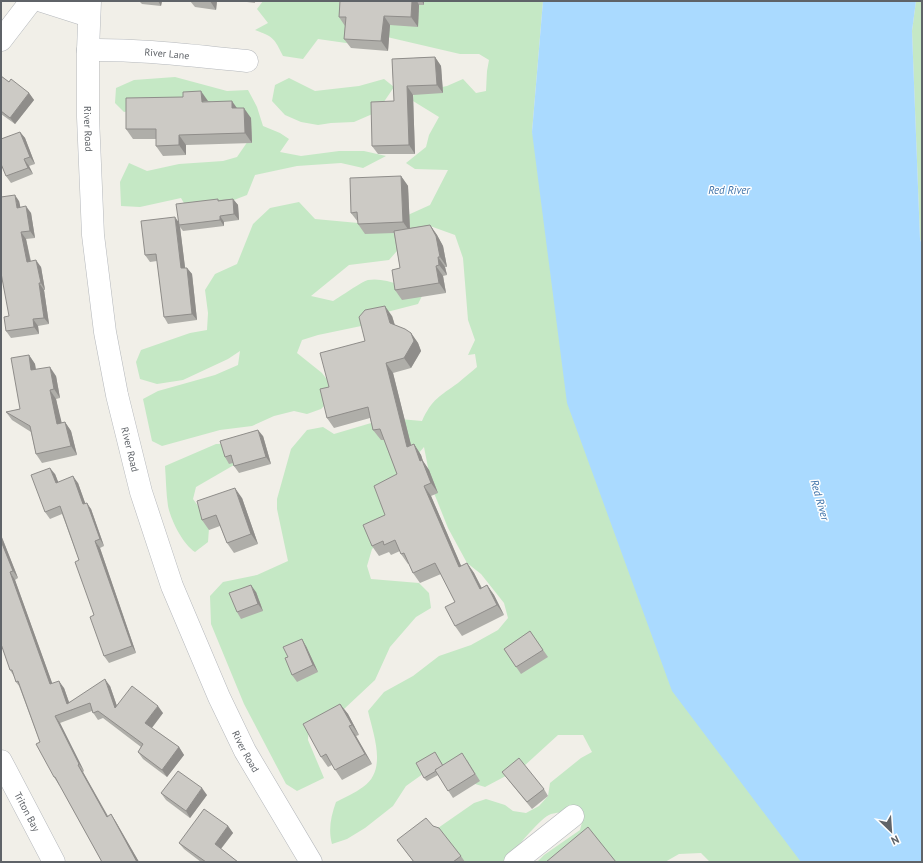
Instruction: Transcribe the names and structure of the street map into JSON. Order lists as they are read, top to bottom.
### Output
{
  "streets": {
    "street": ["River Lane", "River Road", "Triton Bay"]
  },
  "crossings": [
    ["River Lane", "River Road"]
  ],
  "water": ["Red River"],
  "north": "bottom right"
}
